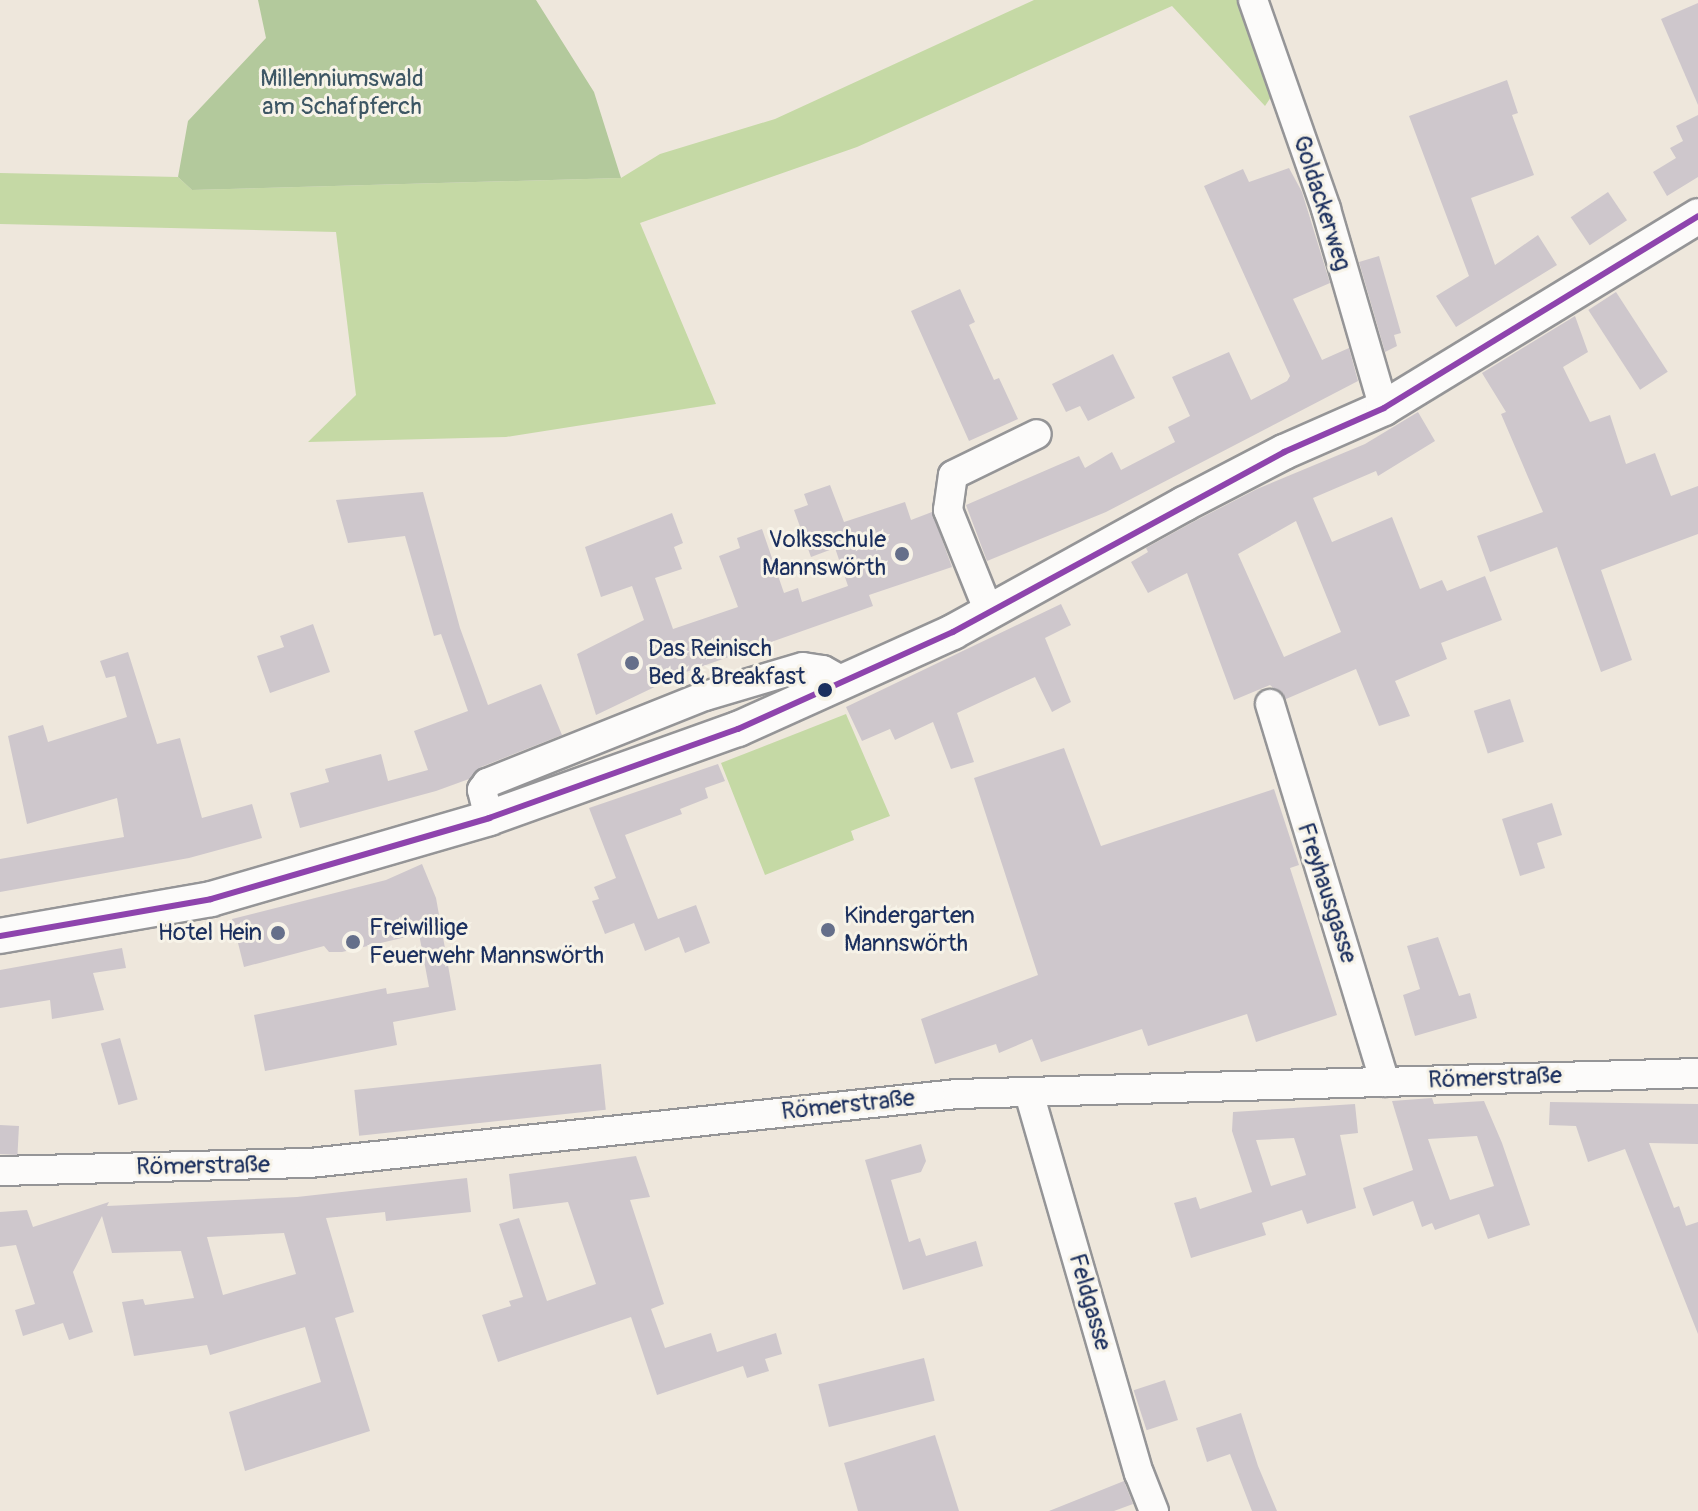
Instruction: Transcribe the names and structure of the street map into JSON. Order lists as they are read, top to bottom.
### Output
{
  "streets": {
    "street": [
      "Goldackerweg",
      "Freyhausgasse",
      "Römerstraße",
      "Feldgasse"
    ]
  },
  "crossings": [
    ["Freyhausgasse", "Römerstraße"],
    ["Römerstraße", "Feldgasse"]
  ],
  "parks": ["Millenniumswald am Schafpferch"],
  "places": [
    "Volksschule Mannswörth",
    "Das Reinisch Bed & Breakfast",
    "Kindergarten Mannswörth",
    "Hotel Hein",
    "Freiwillige Feuerwehr Mannswörth"
  ]
}
